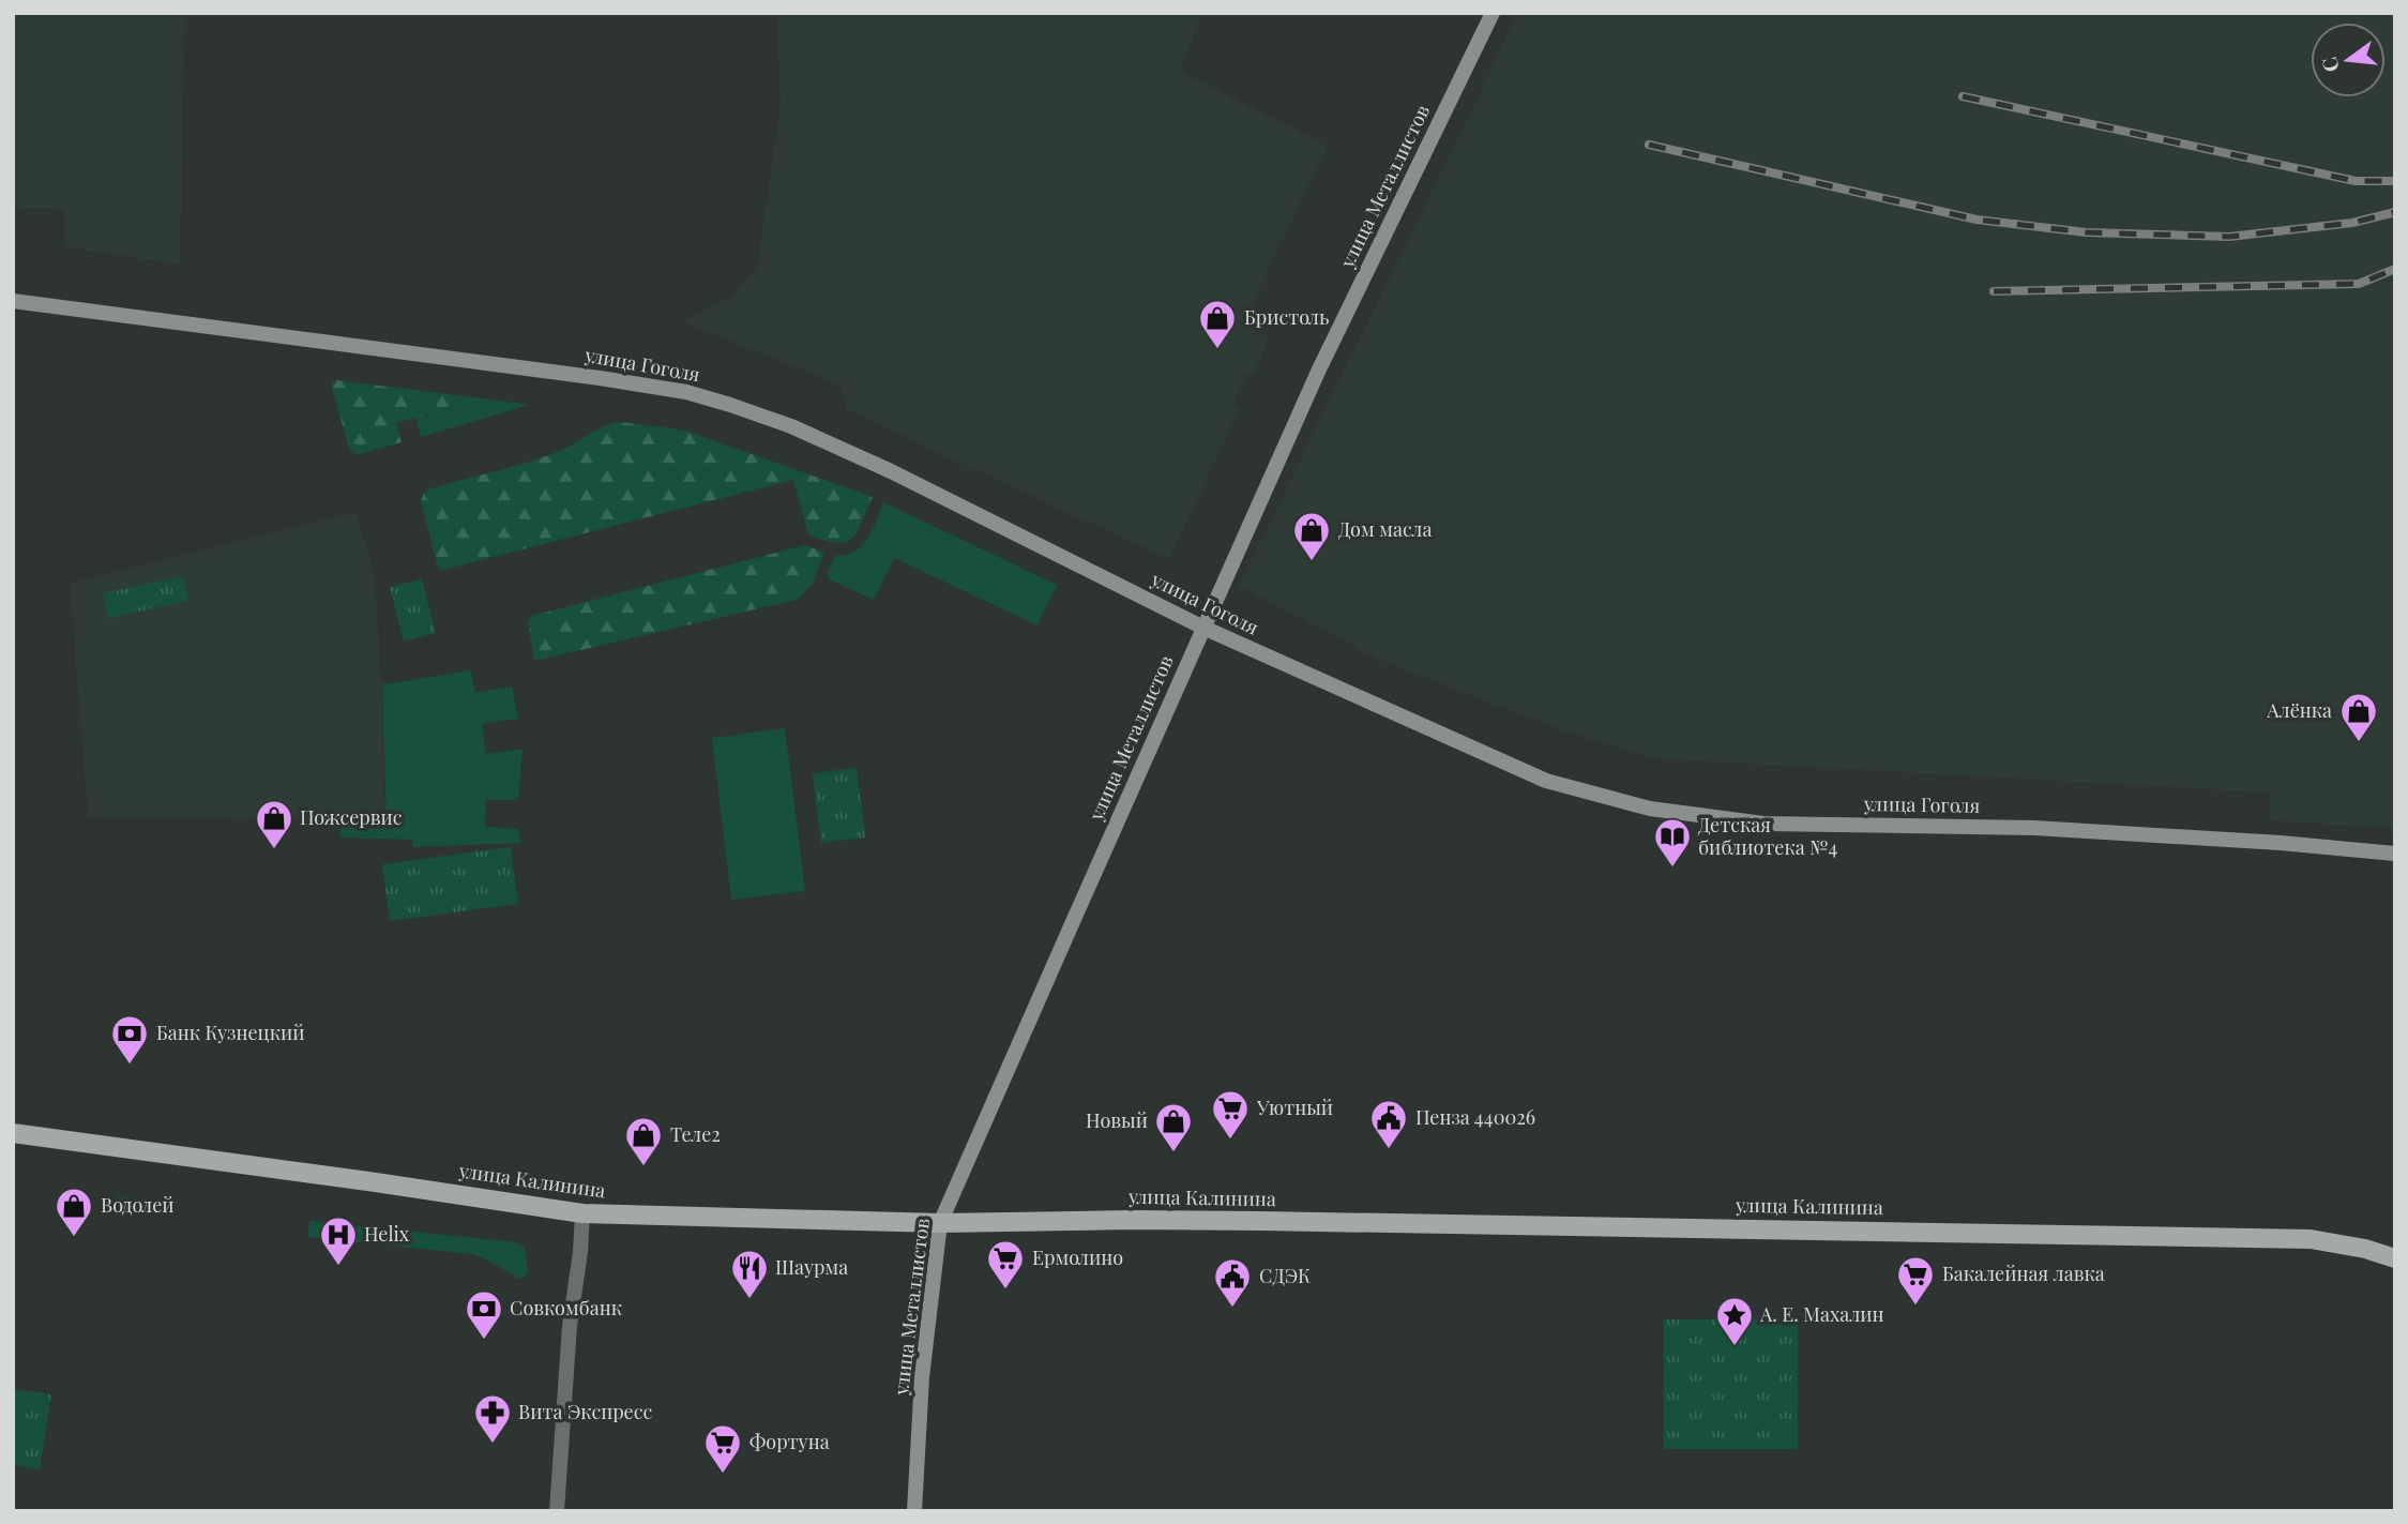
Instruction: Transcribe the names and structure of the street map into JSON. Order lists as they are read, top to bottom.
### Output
{
  "streets": {
    "main road": ["улица Металлистов", "улица Гоголя", "улица Калинина"]
  },
  "crossings": [
    ["улица Металлистов", "улица Гоголя"],
    ["улица Металлистов", "улица Калинина"]
  ],
  "places": {
    "shop": [
      "Бристоль",
      "Дом масла",
      "Алёнка",
      "Пожсервис",
      "Новый",
      "Теле2",
      "Водолей"
    ],
    "library": ["Детская библиотека №4"],
    "bank": ["Банк Кузнецкий", "Совкомбанк"],
    "supermarket": [
      "Уютный",
      "Ермолино",
      "Бакалейная лавка",
      "Фортуна"
    ],
    "public building": ["Пенза 440026", "СДЭК"],
    "hospital": ["Helix"],
    "restaurant": ["Шаурма"],
    "place": ["А. Е. Махалин"],
    "pharmacy": ["Вита Экспресс"]
  },
  "north": "left"
}
